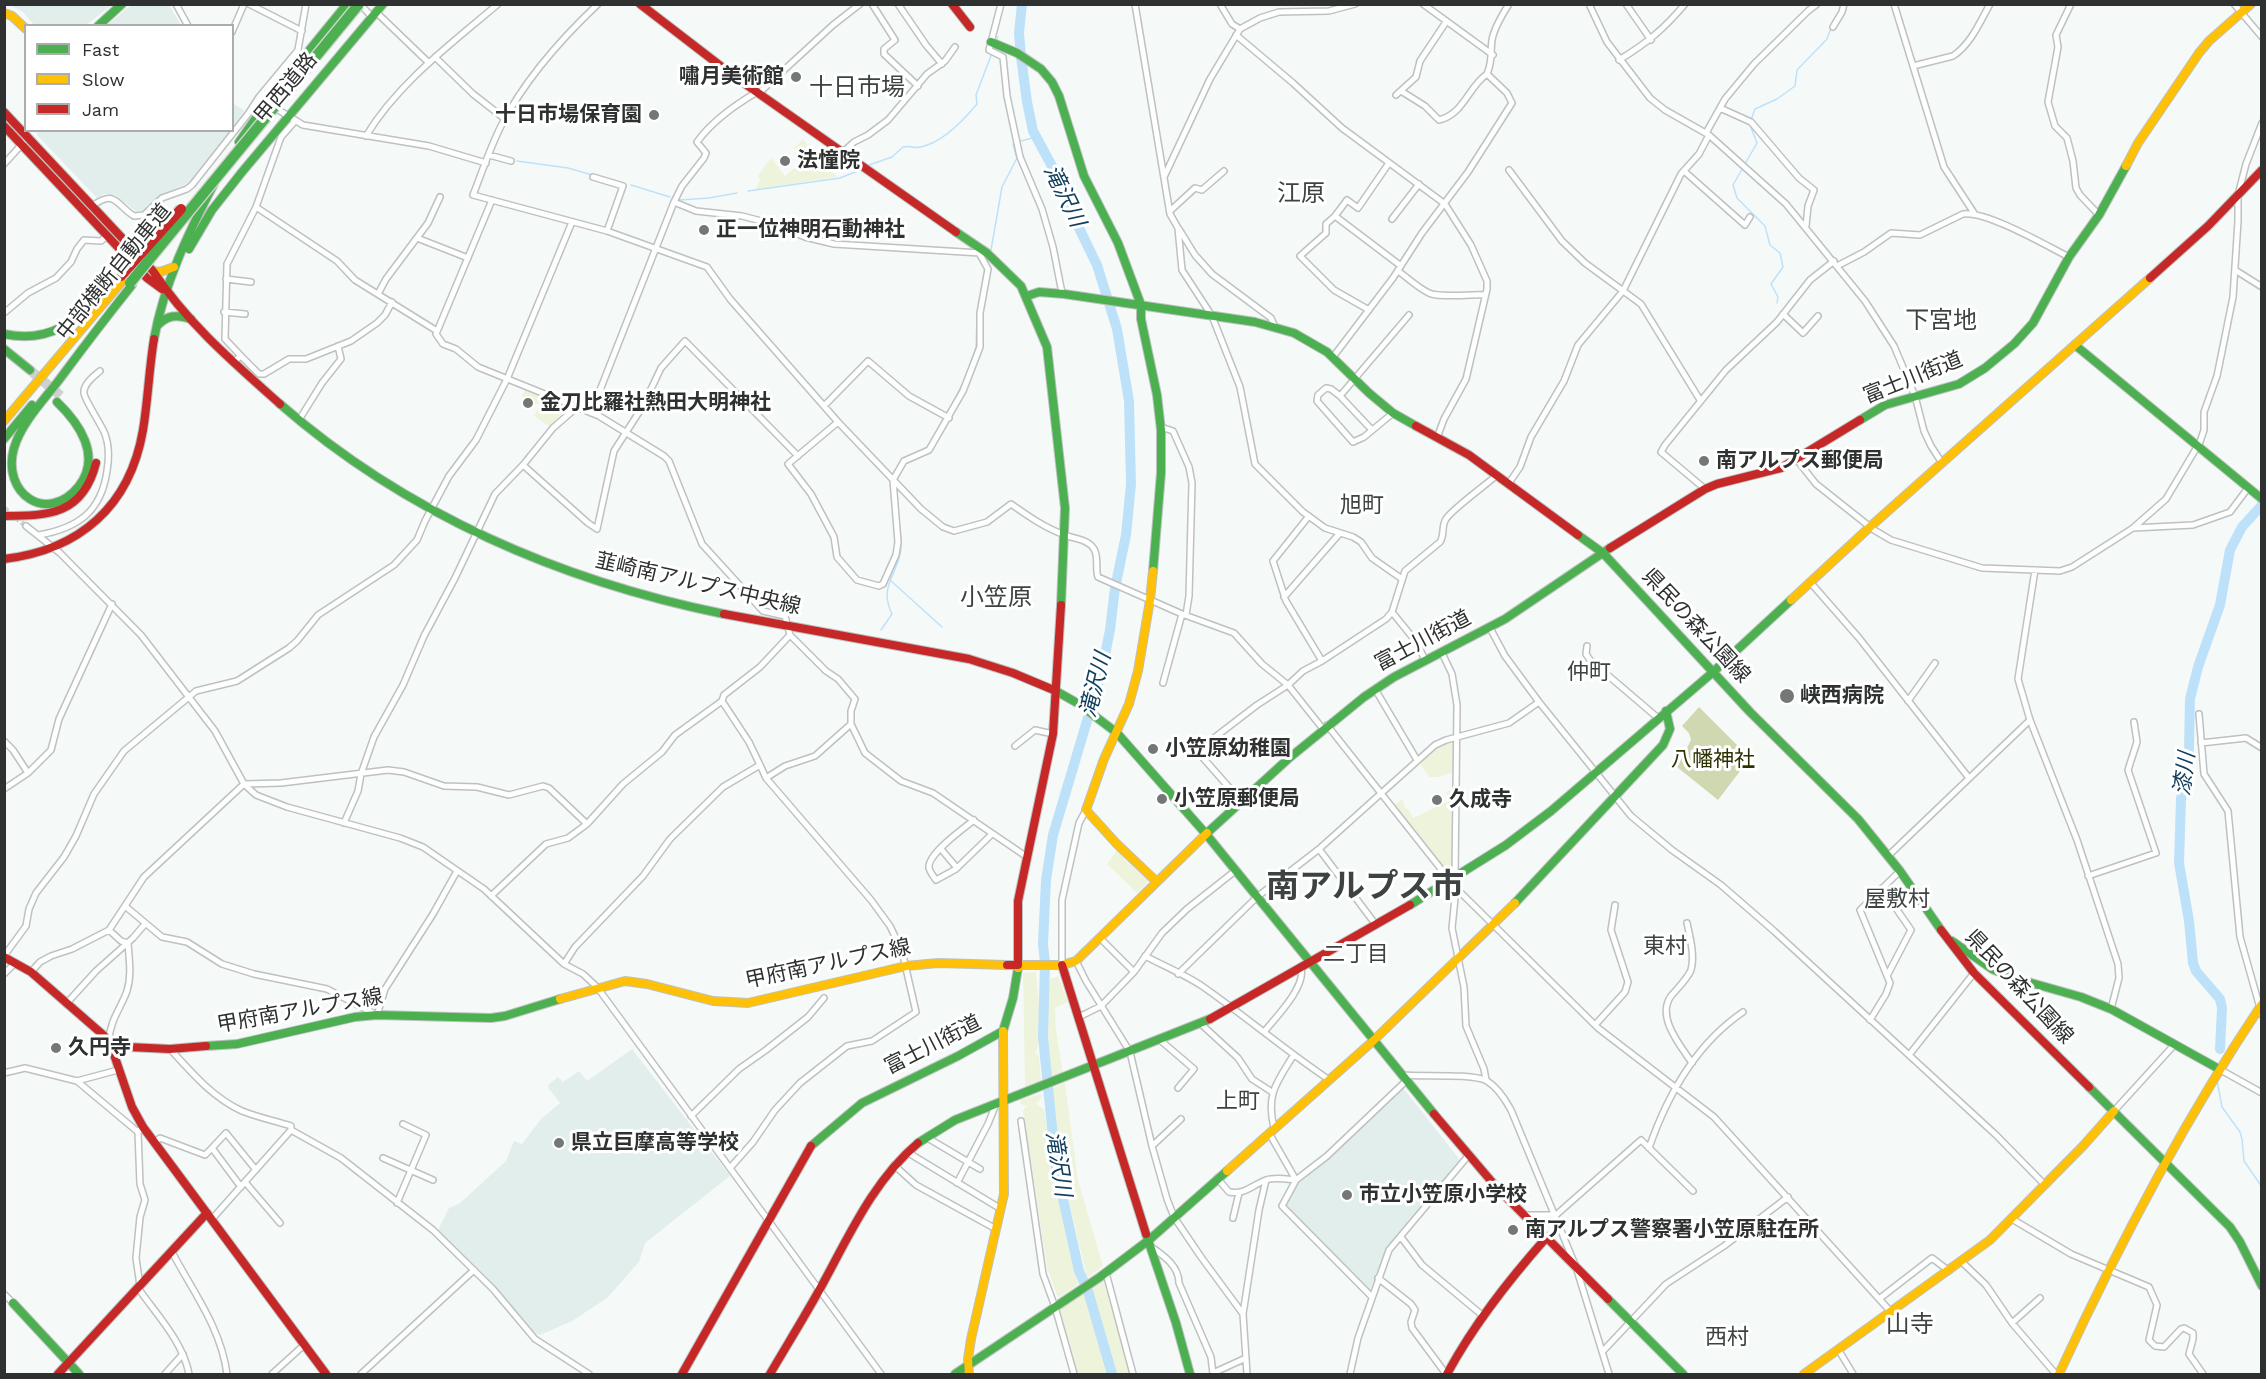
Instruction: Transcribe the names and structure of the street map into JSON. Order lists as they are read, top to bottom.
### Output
{
  "streets": {
    "main road": [
      "甲西道路",
      "中部横断自動車道",
      "富士川街道",
      "韮崎南アルプス中央線",
      "県民の森公園線",
      "甲府南アルプス線"
    ]
  },
  "crossings": [
    ["甲西道路", "韮崎南アルプス中央線"],
    ["富士川街道", "韮崎南アルプス中央線"],
    ["富士川街道", "県民の森公園線"],
    ["富士川街道", "甲府南アルプス線"]
  ],
  "districts": [
    "十日市場",
    "江原",
    "下宮地",
    "旭町",
    "小笠原",
    "仲町",
    "南アルプス市",
    "屋敷村",
    "東村",
    "二丁目",
    "上町",
    "山寺",
    "西村"
  ],
  "water": ["滝沢川", "漆川"],
  "parks": ["八幡神社"],
  "places": [
    "嘯月美術館",
    "十日市場保育園",
    "法憧院",
    "正一位神明石動神社",
    "金刀比羅社熱田大明神社",
    "南アルプス郵便局",
    "峡西病院",
    "小笠原幼稚園",
    "小笠原郵便局",
    "久成寺",
    "久円寺",
    "県立巨摩高等学校",
    "市立小笠原小学校",
    "南アルプス警察署小笠原駐在所"
  ],
  "legend": ["Fast", "Slow", "Jam"]
}
